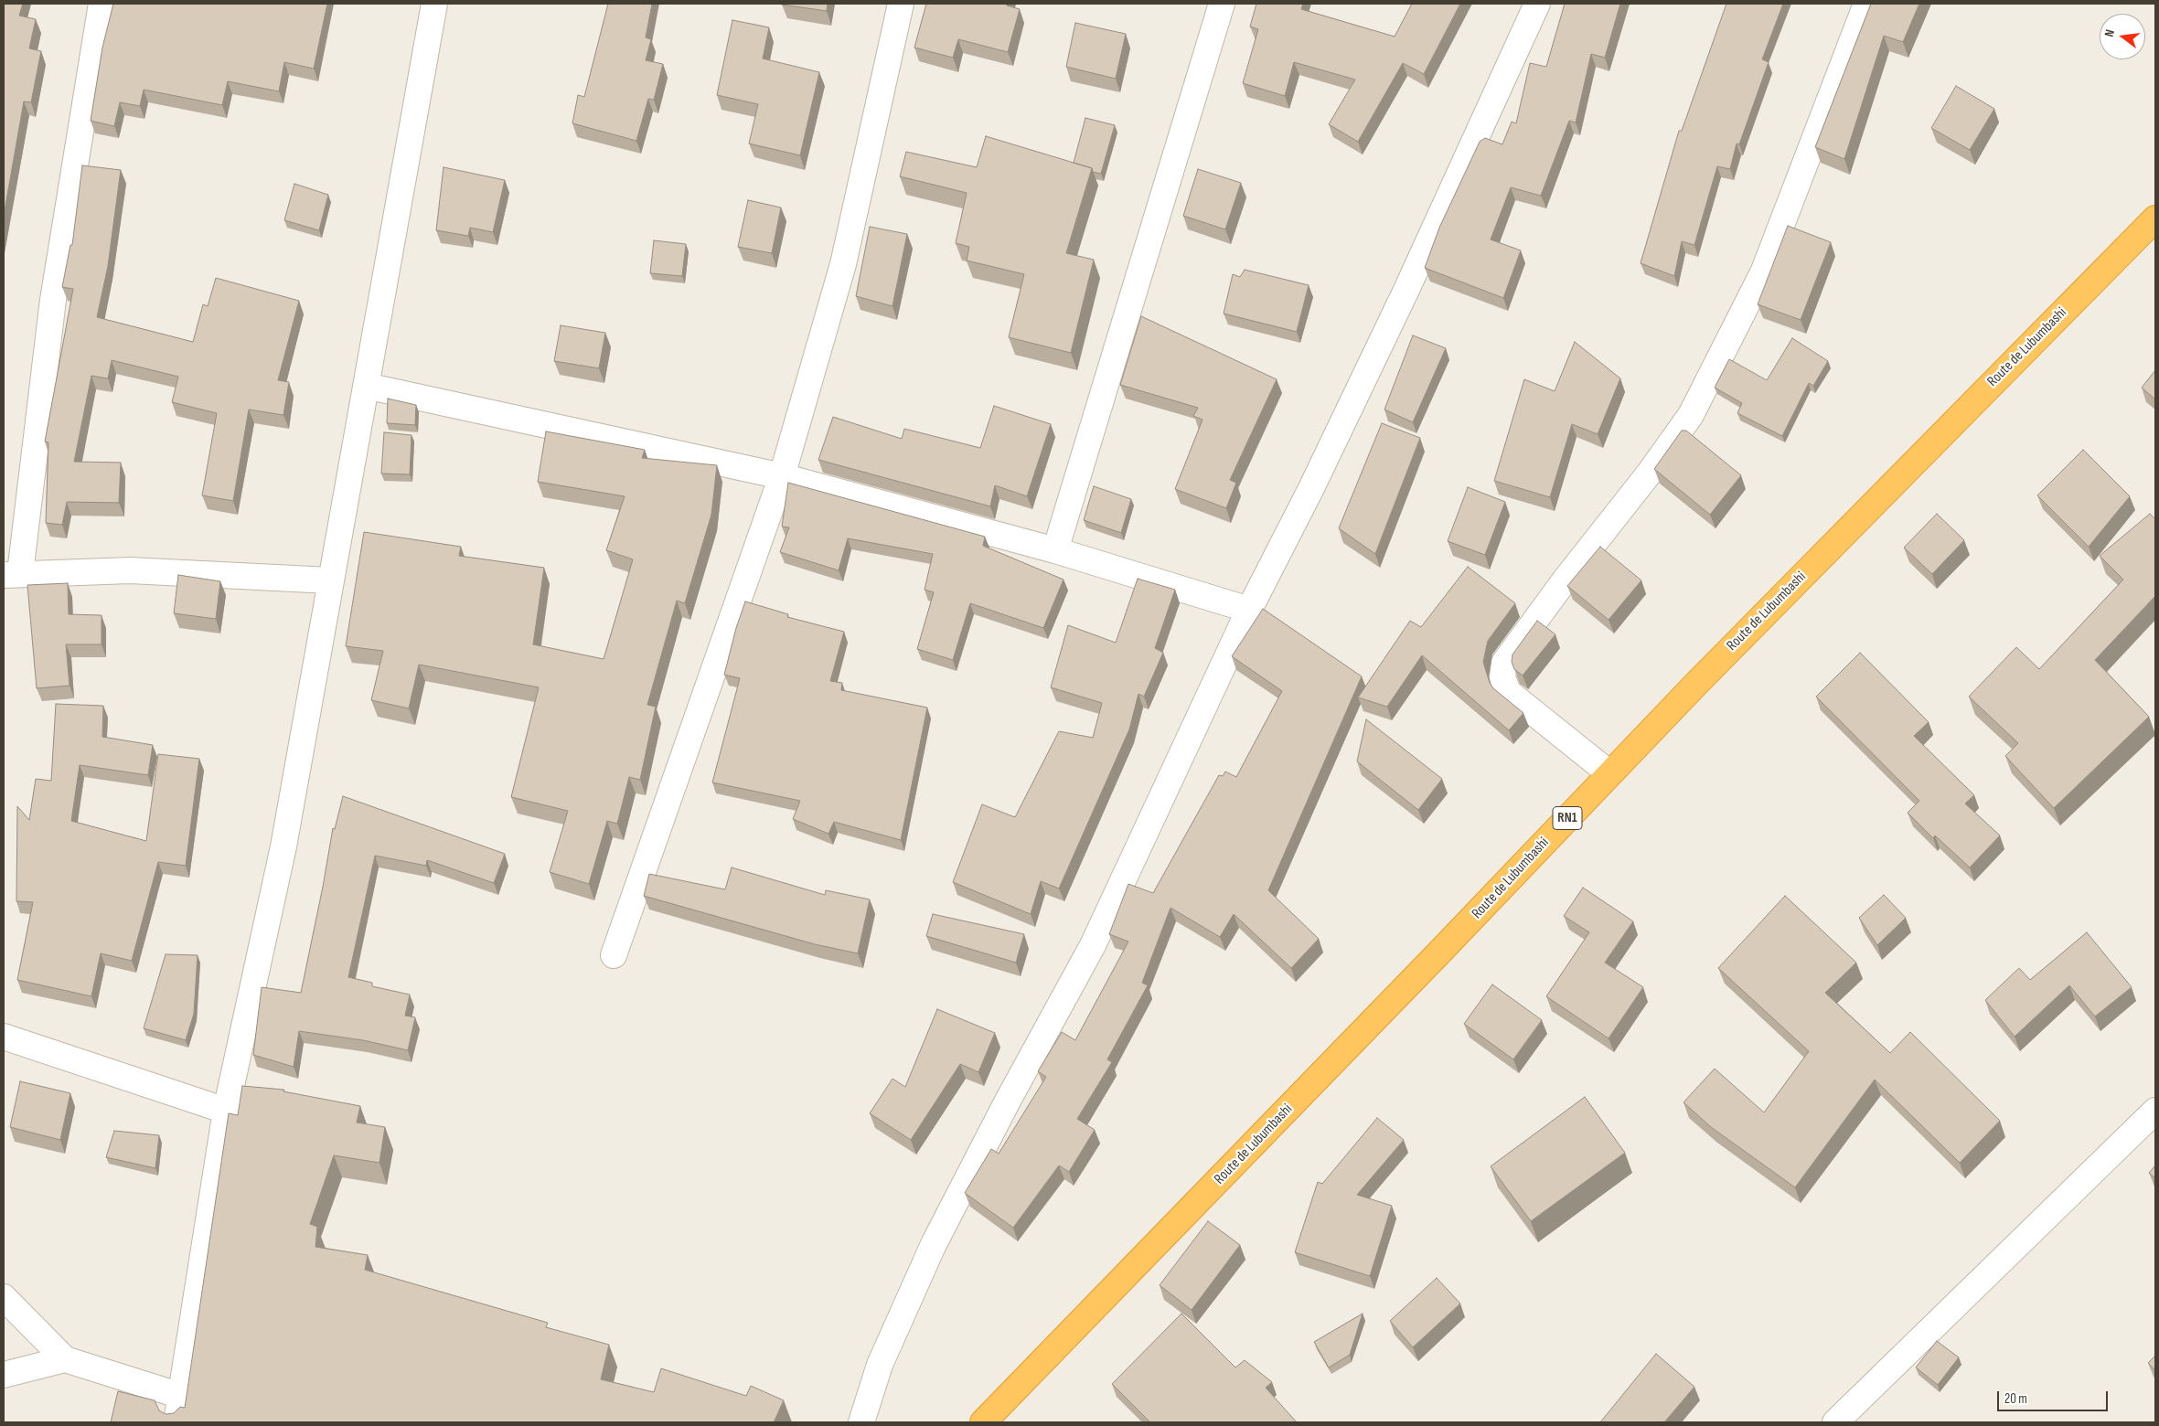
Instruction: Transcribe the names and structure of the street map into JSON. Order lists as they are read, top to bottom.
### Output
{
  "streets": {
    "highway": ["Route de Lubumbashi", "RN1"]
  },
  "scale_bar": "20 m",
  "north": "left"
}
